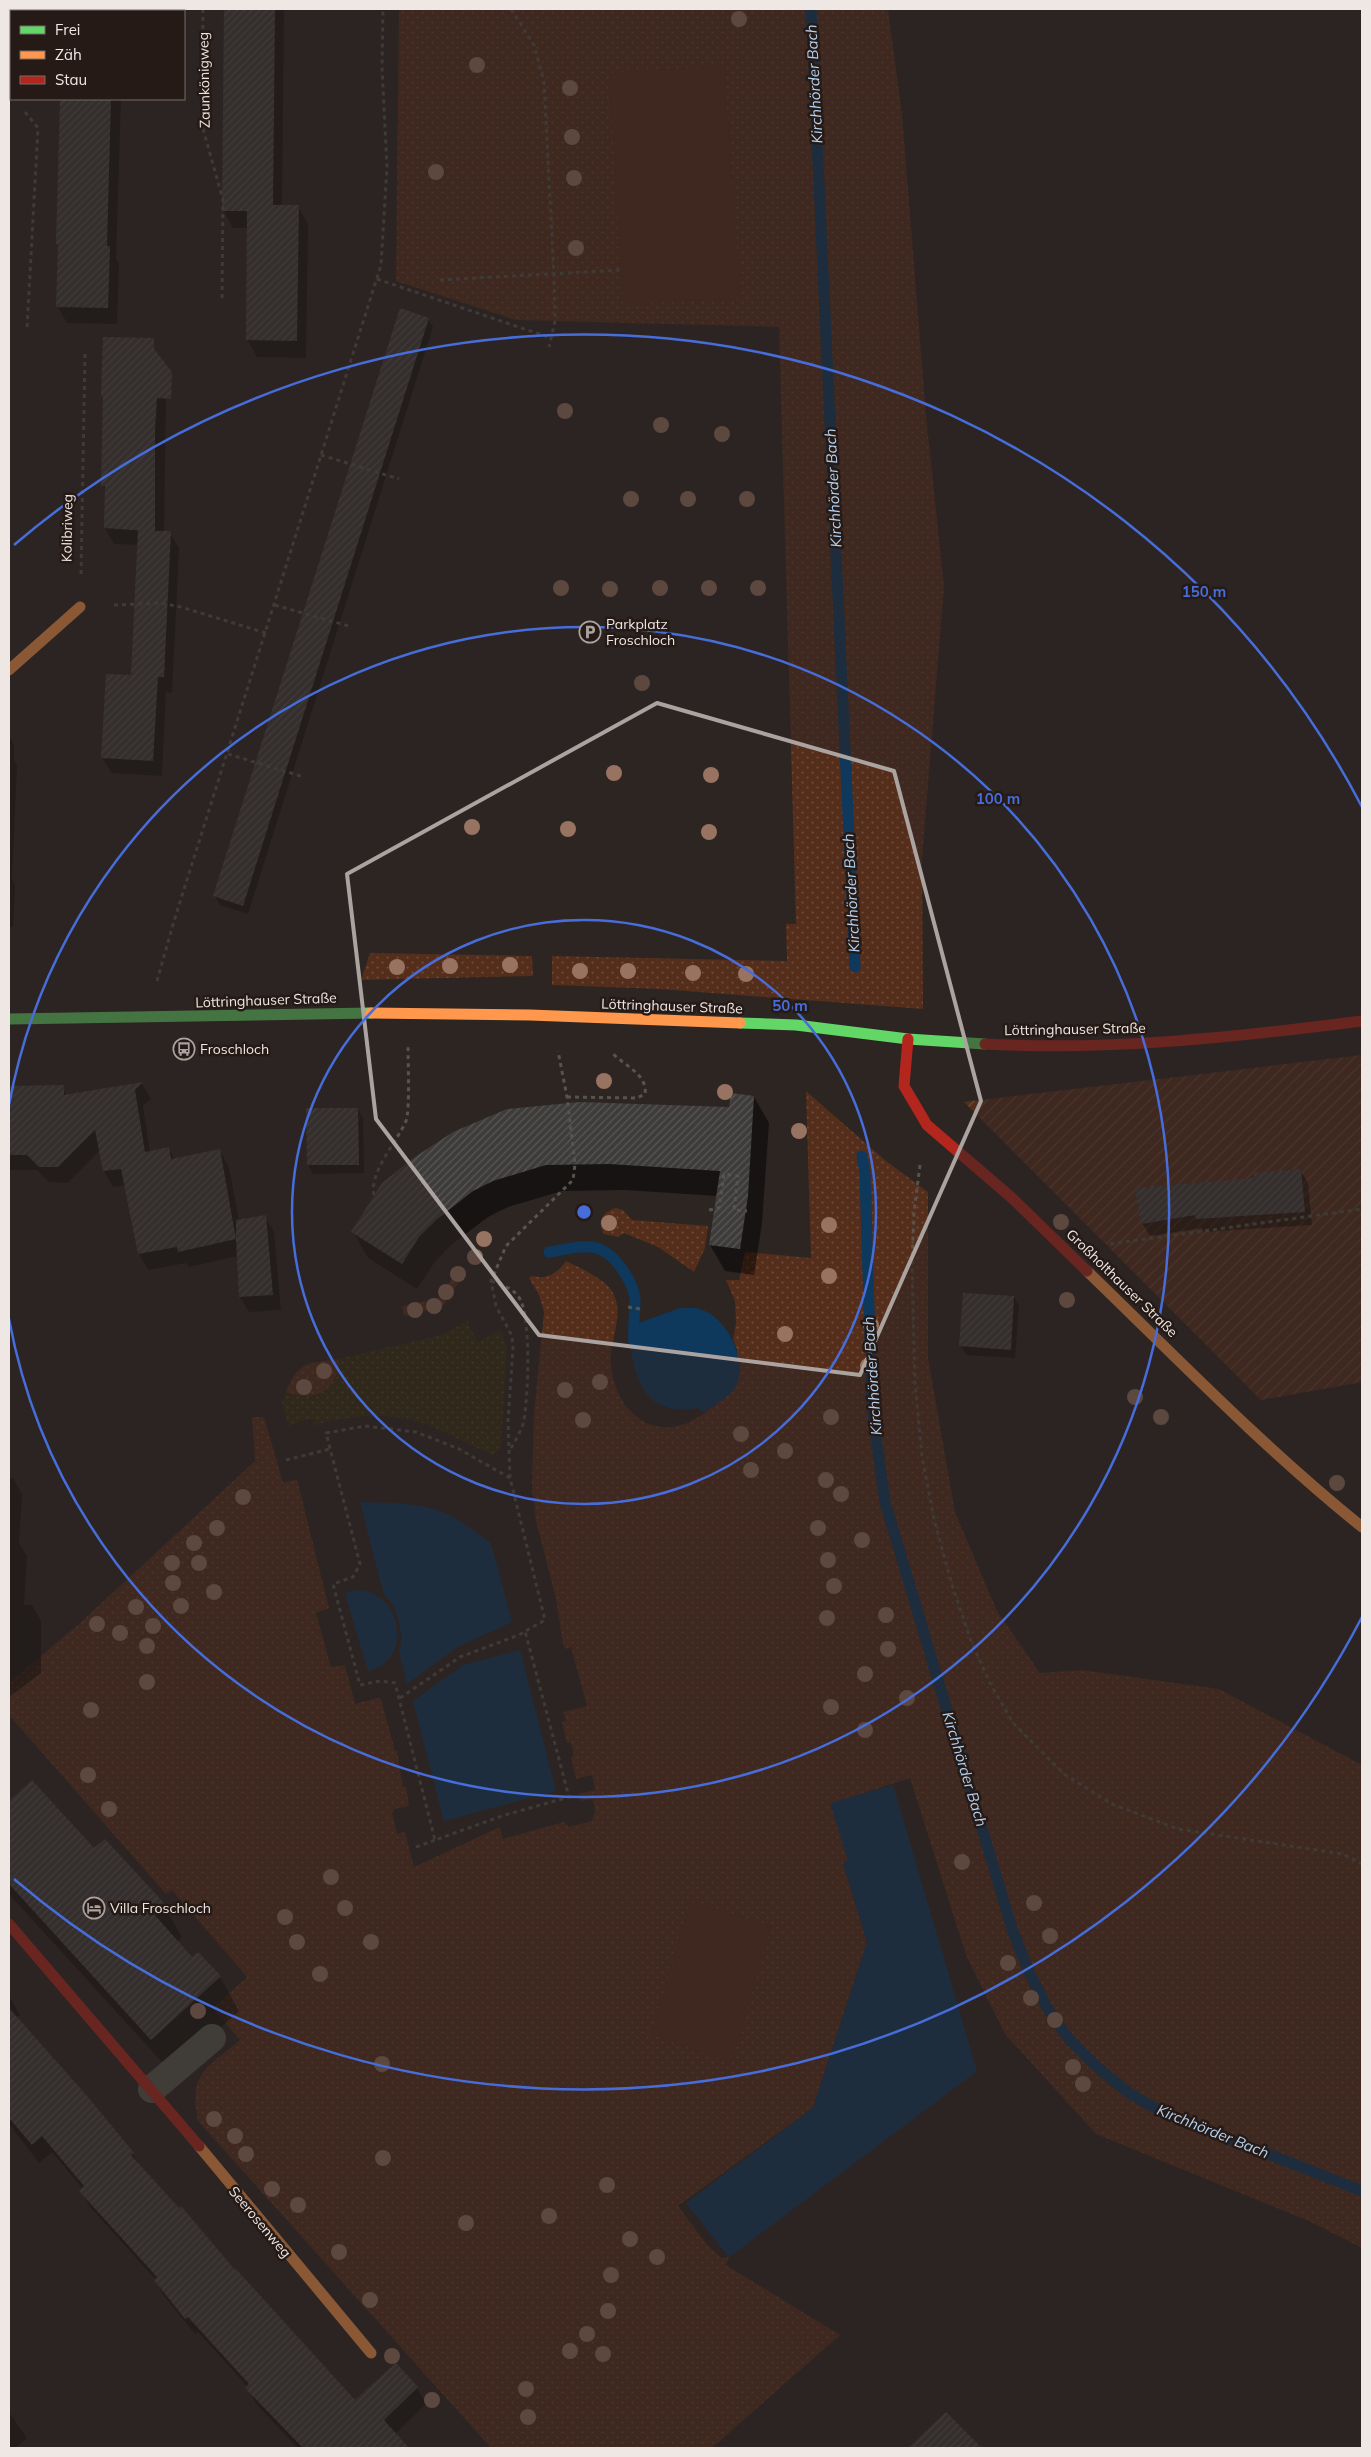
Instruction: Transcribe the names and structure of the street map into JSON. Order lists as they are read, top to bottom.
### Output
{
  "streets": {
    "street": ["Löttringhauser Straße", "Großholthauser Straße", "Seerosenweg"],
    "path": ["Zaunkönigweg", "Kolibriweg"]
  },
  "crossings": [
    ["Löttringhauser Straße", "Großholthauser Straße"]
  ],
  "water": ["Kirchhörder Bach"],
  "places": {
    "parking": ["Parkplatz Froschloch"],
    "bus stop": ["Froschloch"],
    "hotel": ["Villa Froschloch"]
  },
  "legend": ["Frei", "Zäh", "Stau"],
  "rings": ["150 m", "100 m", "50 m"]
}
